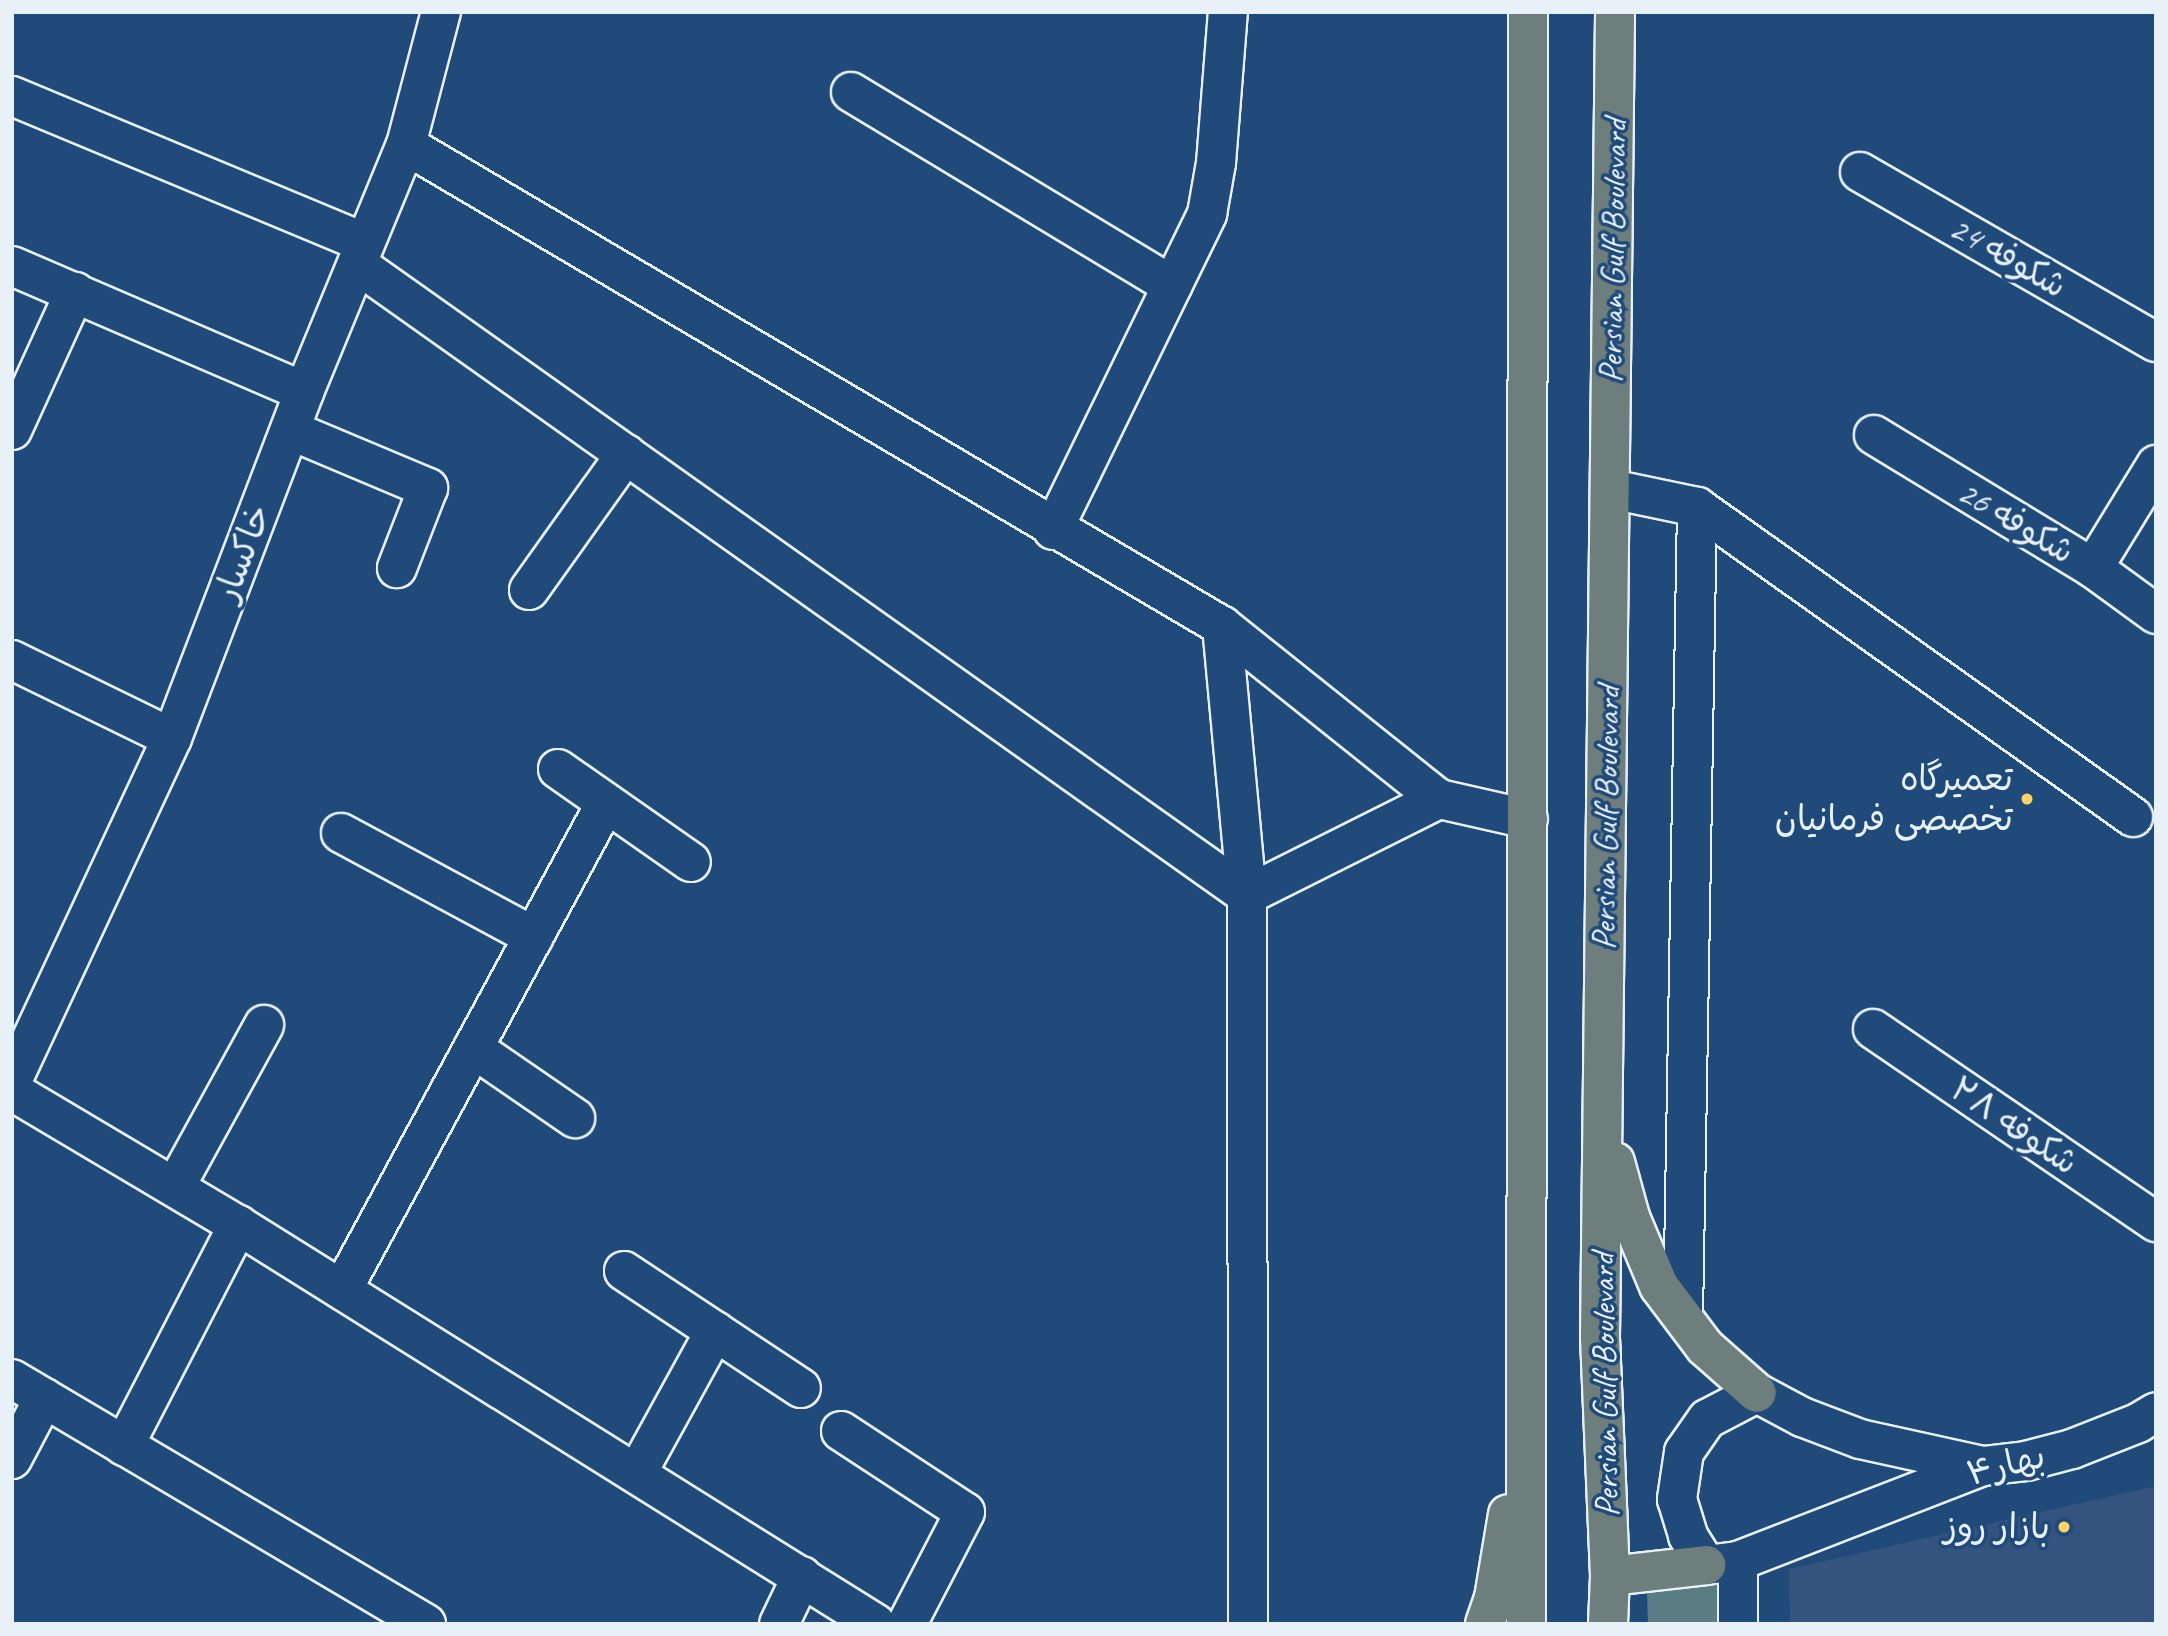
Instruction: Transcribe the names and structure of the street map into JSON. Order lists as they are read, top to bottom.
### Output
{
  "streets": {
    "highway": ["Persian Gulf Boulevard"],
    "street": [
      "شکوفه 24",
      "شکوفه 26",
      "خاکسار",
      "شکوفه ۲۸",
      "بهار۴"
    ]
  },
  "places": ["تعمیرگاه تخصصی فرمانیان", "بازار روز"]
}
